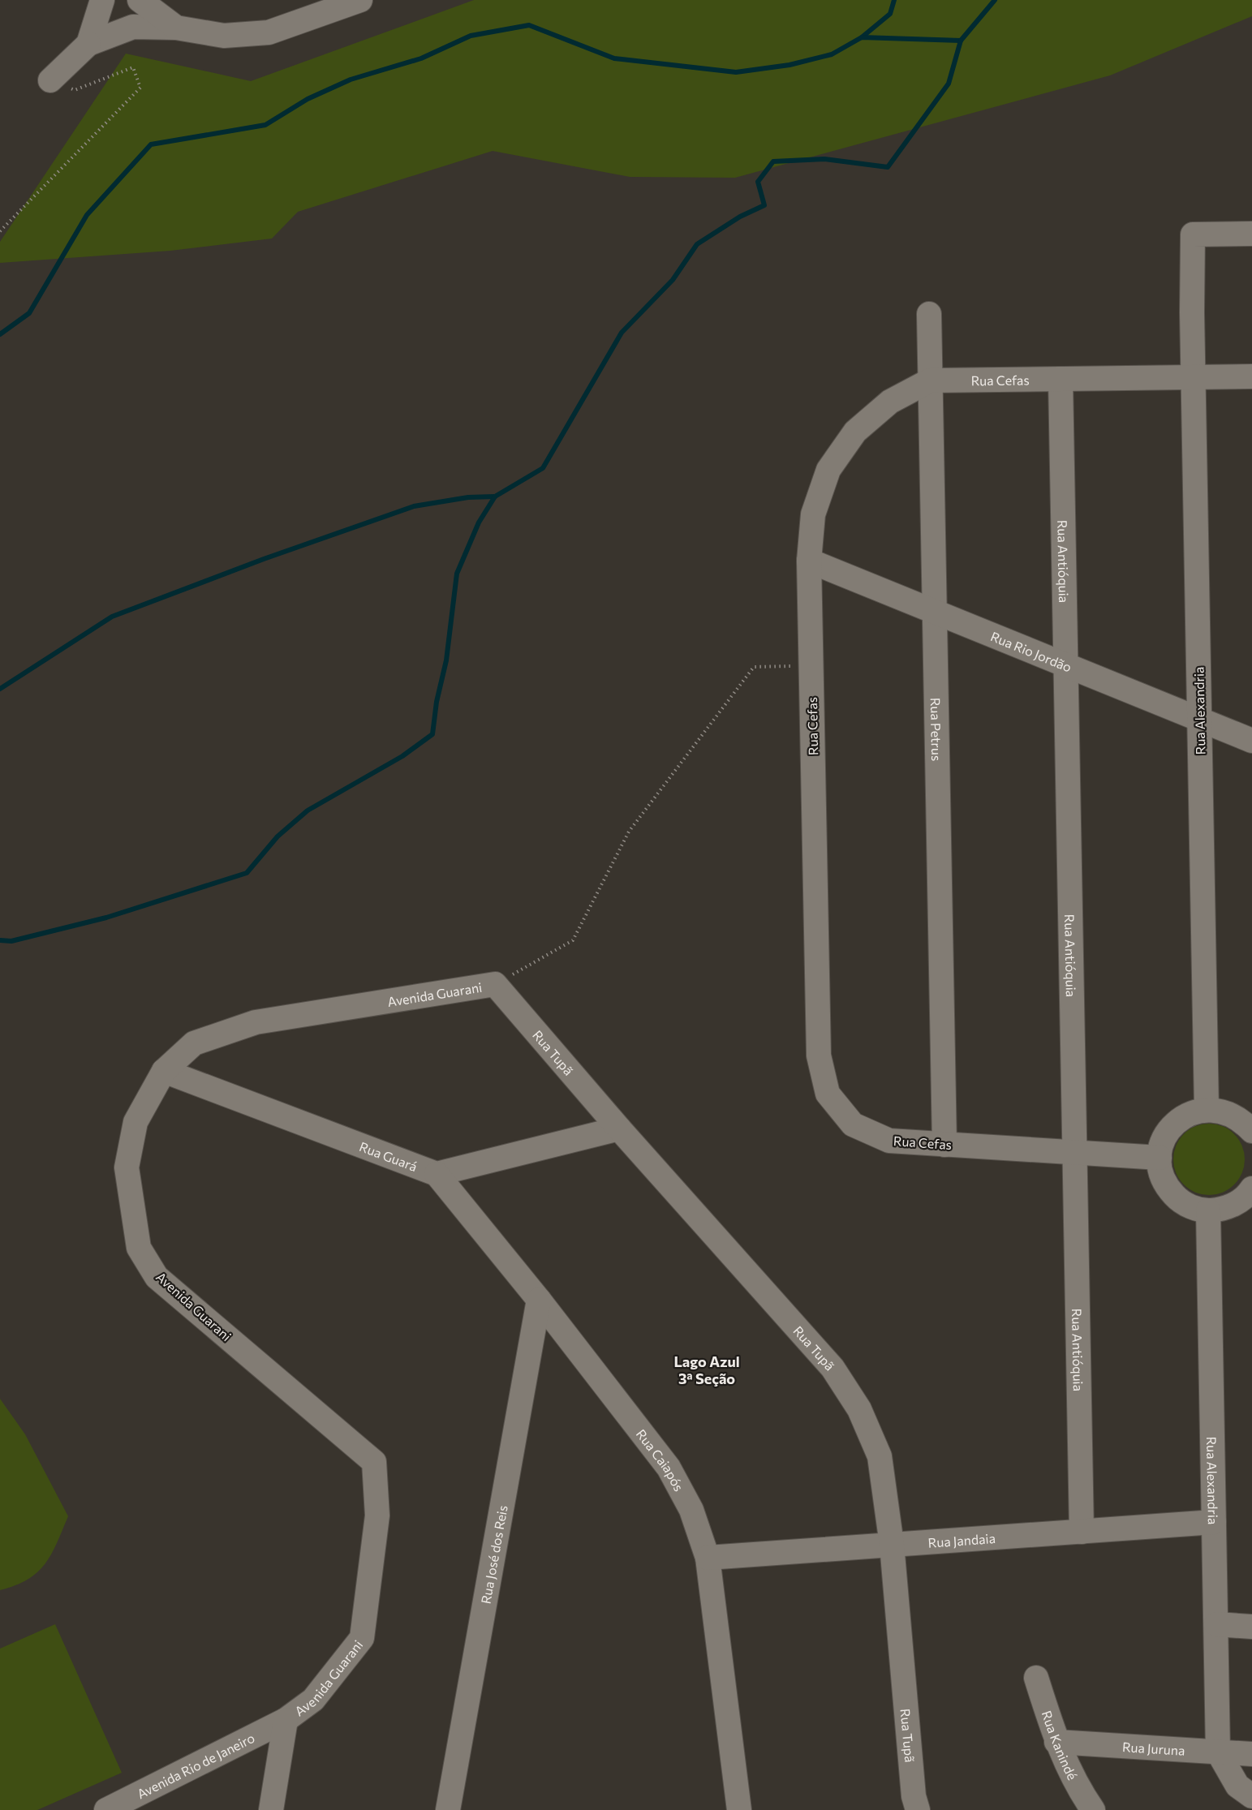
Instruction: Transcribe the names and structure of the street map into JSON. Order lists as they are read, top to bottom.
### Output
{
  "streets": {
    "street": [
      "Rua Cefas",
      "Rua Antióquia",
      "Rua Rio Jordão",
      "Rua Alexandria",
      "Rua Petrus",
      "Avenida Guarani",
      "Rua Tupã",
      "Rua Guará",
      "Rua Caiapós",
      "Rua Jandaia",
      "Rua José dos Reis",
      "Rua Kanindé",
      "Rua Juruna",
      "Avenida Rio de Janeiro"
    ]
  },
  "crossings": [
    ["Rua Cefas", "Rua Antióquia"],
    ["Rua Cefas", "Rua Rio Jordão"],
    ["Rua Cefas", "Rua Alexandria"],
    ["Rua Cefas", "Rua Petrus"],
    ["Rua Antióquia", "Rua Rio Jordão"],
    ["Rua Antióquia", "Rua Jandaia"],
    ["Rua Rio Jordão", "Rua Alexandria"],
    ["Rua Rio Jordão", "Rua Petrus"],
    ["Rua Alexandria", "Rua Jandaia"],
    ["Rua Alexandria", "Rua Juruna"],
    ["Avenida Guarani", "Rua Tupã"],
    ["Avenida Guarani", "Rua Guará"],
    ["Avenida Guarani", "Avenida Rio de Janeiro"],
    ["Rua Tupã", "Rua Jandaia"],
    ["Rua Guará", "Rua Caiapós"],
    ["Rua Caiapós", "Rua Jandaia"],
    ["Rua Caiapós", "Rua José dos Reis"],
    ["Rua Kanindé", "Rua Juruna"]
  ],
  "districts": ["Lago Azul 3ª Seção"]
}
